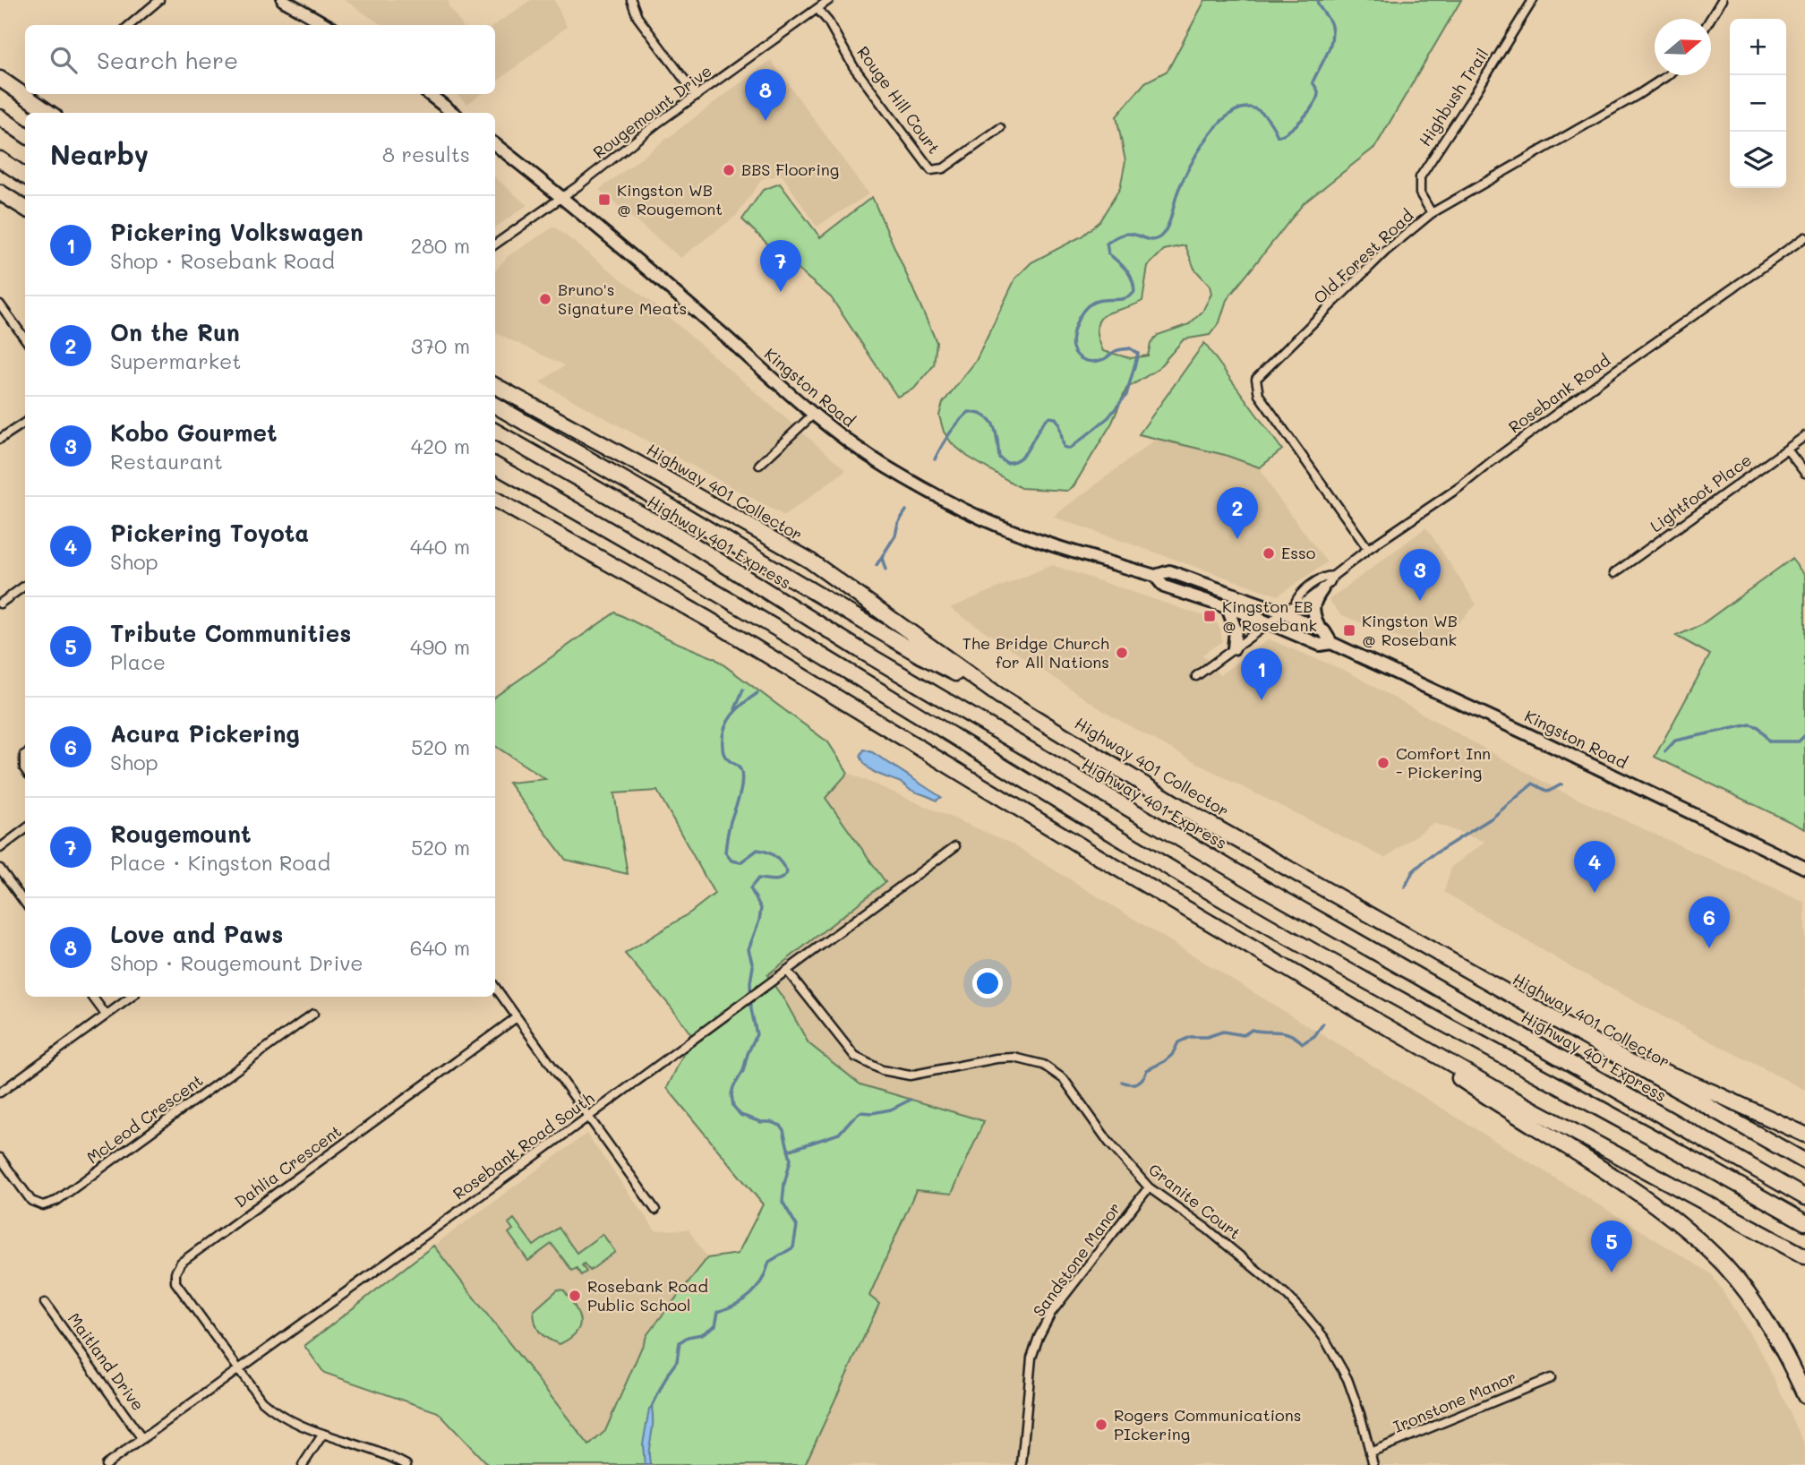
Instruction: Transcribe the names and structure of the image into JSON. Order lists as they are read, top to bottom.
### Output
{
  "streets": {
    "highway": ["Highway 401 Collector", "Highway 401 Express"],
    "main road": ["Kingston Road"],
    "street": [
      "Highbush Trail",
      "Rouge Hill Court",
      "Rougemount Drive",
      "Old Forest Road",
      "Rosebank Road",
      "Lightfoot Place",
      "McLeod Crescent",
      "Rosebank Road South",
      "Dahlia Crescent",
      "Granite Court",
      "Sandstone Manor",
      "Maitland Drive",
      "Ironstone Manor"
    ]
  },
  "crossings": [
    ["Highbush Trail", "Old Forest Road"],
    ["Rouge Hill Court", "Rougemount Drive"],
    ["Rougemount Drive", "Kingston Road"],
    ["Old Forest Road", "Rosebank Road"],
    ["Kingston Road", "Rosebank Road"],
    ["Rosebank Road South", "Dahlia Crescent"],
    ["Rosebank Road South", "Granite Court"],
    ["Rosebank Road South", "Maitland Drive"],
    ["Granite Court", "Sandstone Manor"],
    ["Granite Court", "Ironstone Manor"]
  ],
  "places": {
    "other": [
      "BBS Flooring",
      "Bruno's Signature Meats",
      "Esso",
      "The Bridge Church for All Nations",
      "Comfort Inn - Pickering",
      "Rosebank Road Public School",
      "Rogers Communications PIckering"
    ],
    "transit": ["Kingston WB @ Rougemont", "Kingston EB @ Rosebank", "Kingston WB @ Rosebank"]
  },
  "north": "right",
  "page": {
    "map_buttons": ["+", "−"],
    "search": "Search here",
    "pins": [
      "8",
      "7",
      "2",
      "3",
      "1",
      "4",
      "6",
      "5"
    ],
    "heading": ["Nearby", "8 results"],
    "list": [
      {
        "mark": "1",
        "name": "Pickering Volkswagen",
        "note": "Shop · Rosebank Road",
        "value": "280 m"
      },
      {
        "mark": "2",
        "name": "On the Run",
        "note": "Supermarket",
        "value": "370 m"
      },
      {
        "mark": "3",
        "name": "Kobo Gourmet",
        "note": "Restaurant",
        "value": "420 m"
      },
      {
        "mark": "4",
        "name": "Pickering Toyota",
        "note": "Shop",
        "value": "440 m"
      },
      {
        "mark": "5",
        "name": "Tribute Communities",
        "note": "Place",
        "value": "490 m"
      },
      {
        "mark": "6",
        "name": "Acura Pickering",
        "note": "Shop",
        "value": "520 m"
      },
      {
        "mark": "7",
        "name": "Rougemount",
        "note": "Place · Kingston Road",
        "value": "520 m"
      },
      {
        "mark": "8",
        "name": "Love and Paws",
        "note": "Shop · Rougemount Drive",
        "value": "640 m"
      }
    ]
  }
}
